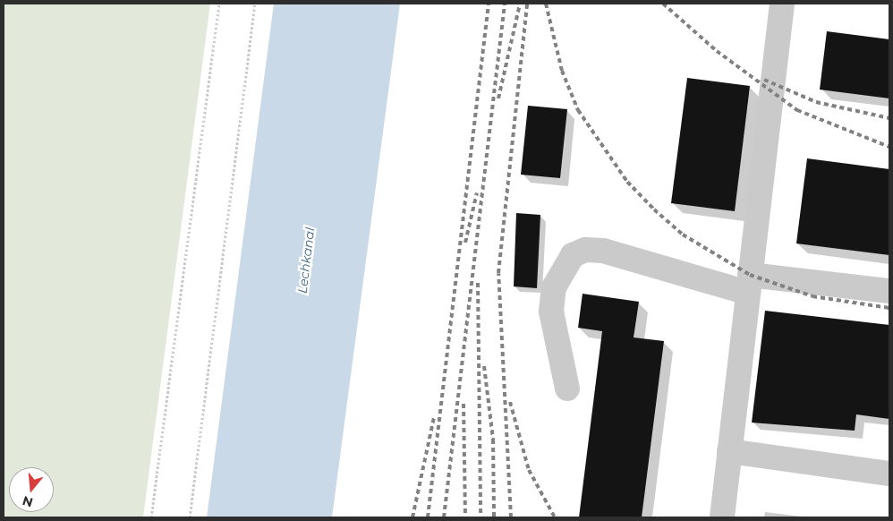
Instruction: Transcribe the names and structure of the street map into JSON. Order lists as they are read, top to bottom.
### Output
{
  "water": ["Lechkanal"],
  "north": "bottom"
}
